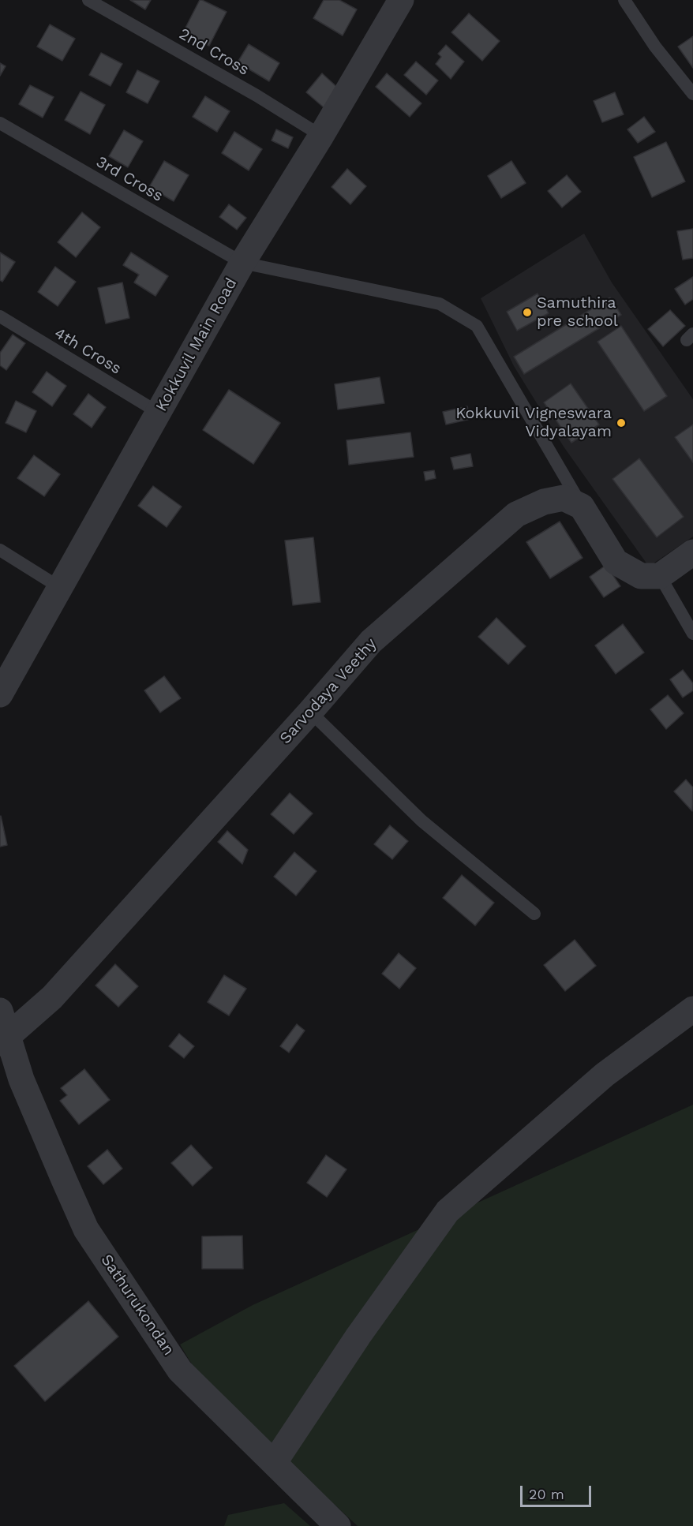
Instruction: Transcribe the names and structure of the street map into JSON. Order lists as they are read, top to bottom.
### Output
{
  "streets": {
    "street": ["Kokkuvil Main Road", "Sarvodaya Veethy", "Sathurukondan"],
    "lane": ["2nd Cross", "3rd Cross", "4th Cross"]
  },
  "crossings": [
    ["2nd Cross", "Kokkuvil Main Road"],
    ["3rd Cross", "Kokkuvil Main Road"],
    ["3rd Cross", "Sarvodaya Veethy"],
    ["Kokkuvil Main Road", "4th Cross"],
    ["Sarvodaya Veethy", "Sathurukondan"]
  ],
  "places": ["Samuthira pre school", "Kokkuvil Vigneswara Vidyalayam"],
  "scale_bar": "20 m"
}
